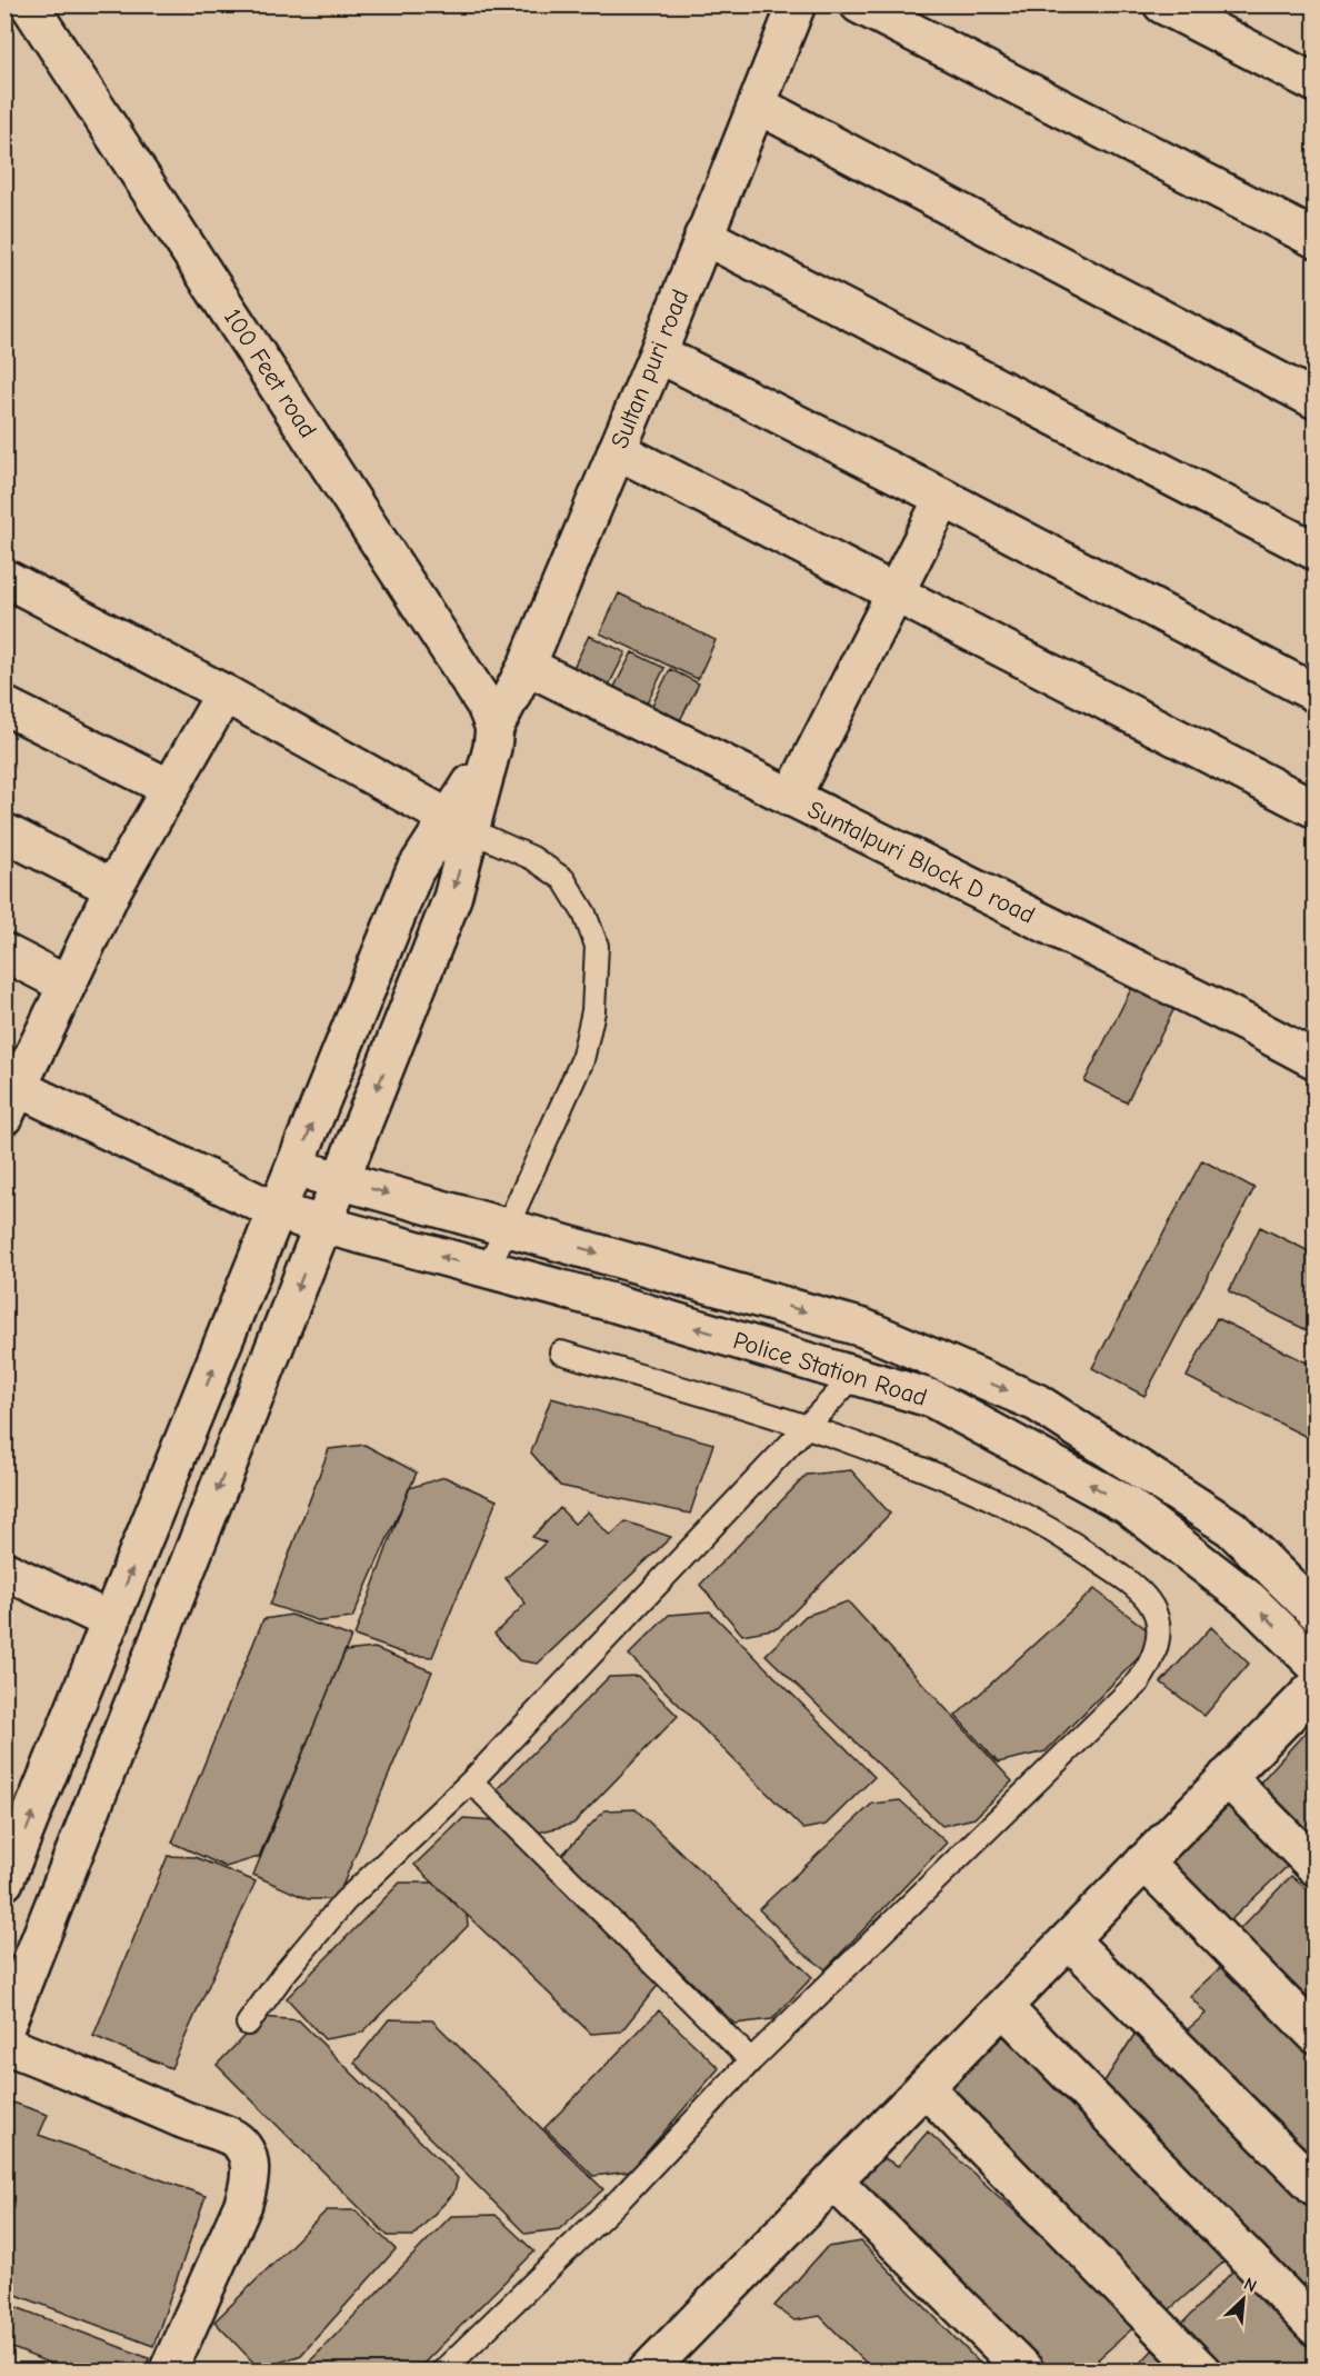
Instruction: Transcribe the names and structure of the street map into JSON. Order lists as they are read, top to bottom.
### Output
{
  "streets": {
    "street": [
      "Sultan puri road",
      "100 Feet road",
      "Suntalpuri Block D road",
      "Police Station Road"
    ]
  },
  "crossings": [
    ["Sultan puri road", "100 Feet road"],
    ["Sultan puri road", "Suntalpuri Block D road"]
  ],
  "north": "top right"
}
